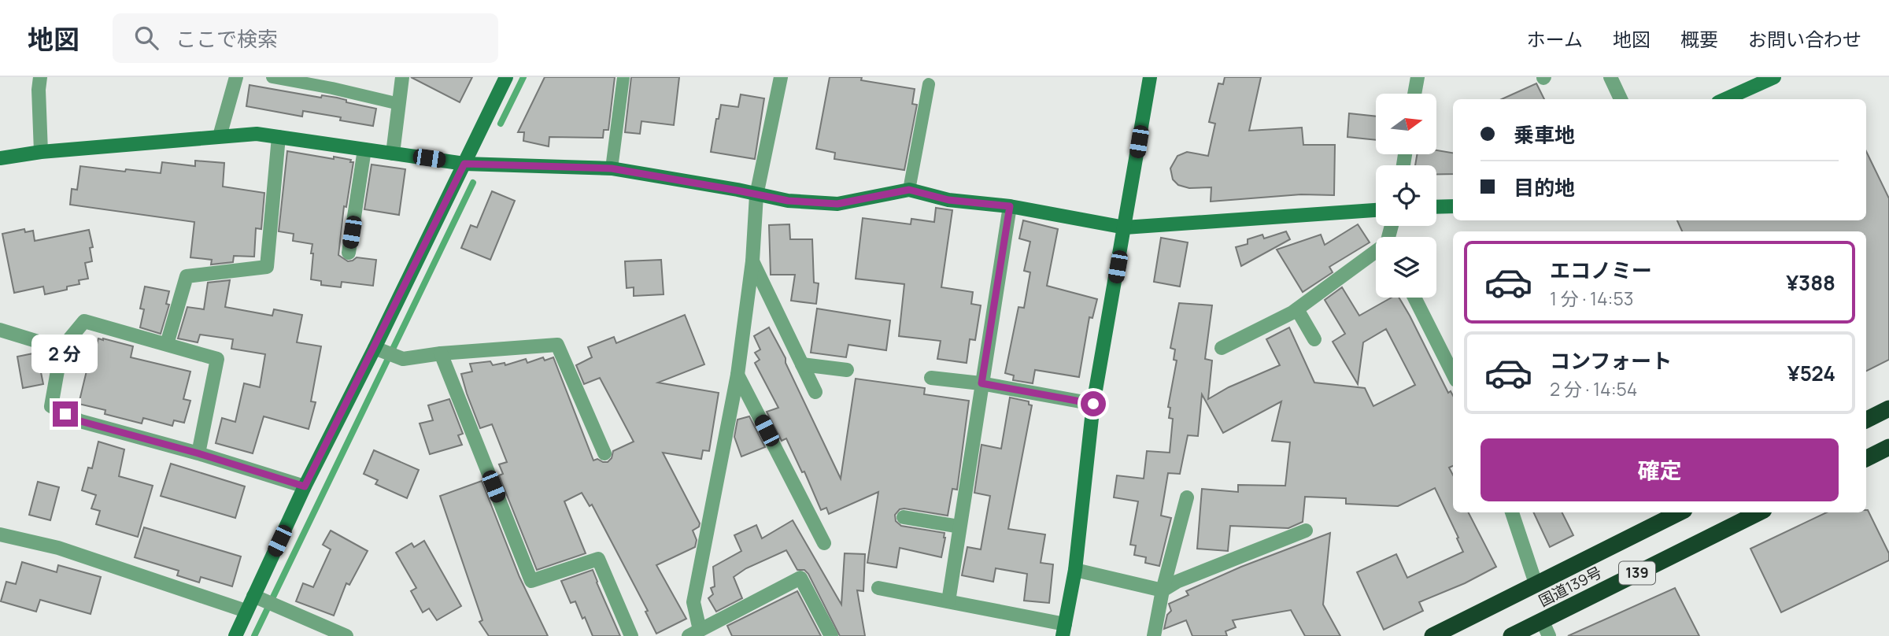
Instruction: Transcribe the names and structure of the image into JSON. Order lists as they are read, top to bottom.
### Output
{
  "streets": {
    "highway": ["139", "国道139号"]
  },
  "north": "right",
  "page": {
    "header": "地図",
    "search": "ここで検索",
    "nav": [
      "ホーム",
      "地図",
      "概要",
      "お問い合わせ"
    ],
    "banner": ["乗車地", "目的地"],
    "list": [
      {
        "name": "エコノミー",
        "note": "1 分 · 14:53",
        "value": "¥388"
      },
      {
        "name": "コンフォート",
        "note": "2 分 · 14:54",
        "value": "¥524"
      }
    ],
    "bubble": "2 分",
    "buttons": "確定"
  }
}
